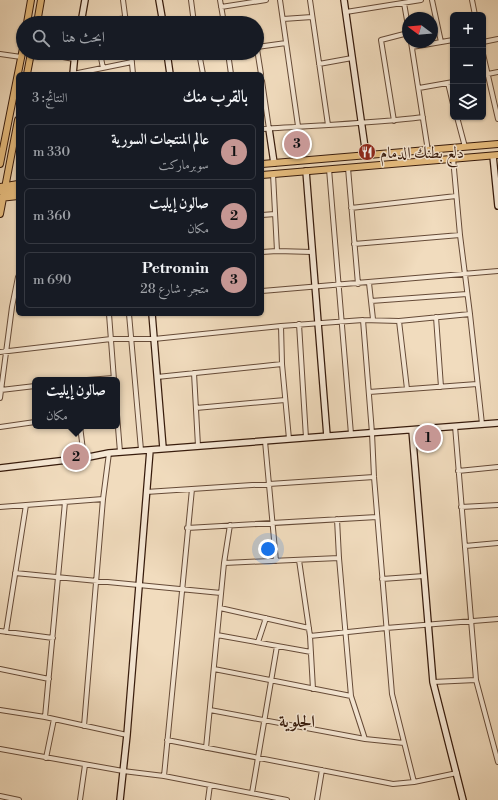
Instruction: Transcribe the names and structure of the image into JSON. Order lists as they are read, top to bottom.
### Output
{
  "districts": ["الجلوية"],
  "places": {
    "restaurant": ["دلع بطنك الدمام"]
  },
  "north": "left",
  "page": {
    "map_buttons": ["+", "−"],
    "search": "ابحث هنا",
    "heading": ["بالقرب منك", "النتائج: 3"],
    "list": [
      {
        "mark": "1",
        "name": "عالم المنتجات السورية",
        "note": "سوبرماركت",
        "value": "330 m"
      },
      {
        "mark": "2",
        "name": "صالون إيليت",
        "note": "مكان",
        "value": "360 m"
      },
      {
        "mark": "3",
        "name": "Petromin",
        "note": "متجر · شارع 28",
        "value": "690 m"
      }
    ],
    "pins": ["3", "1", "2"],
    "popup": ["صالون إيليت", "مكان"]
  }
}
